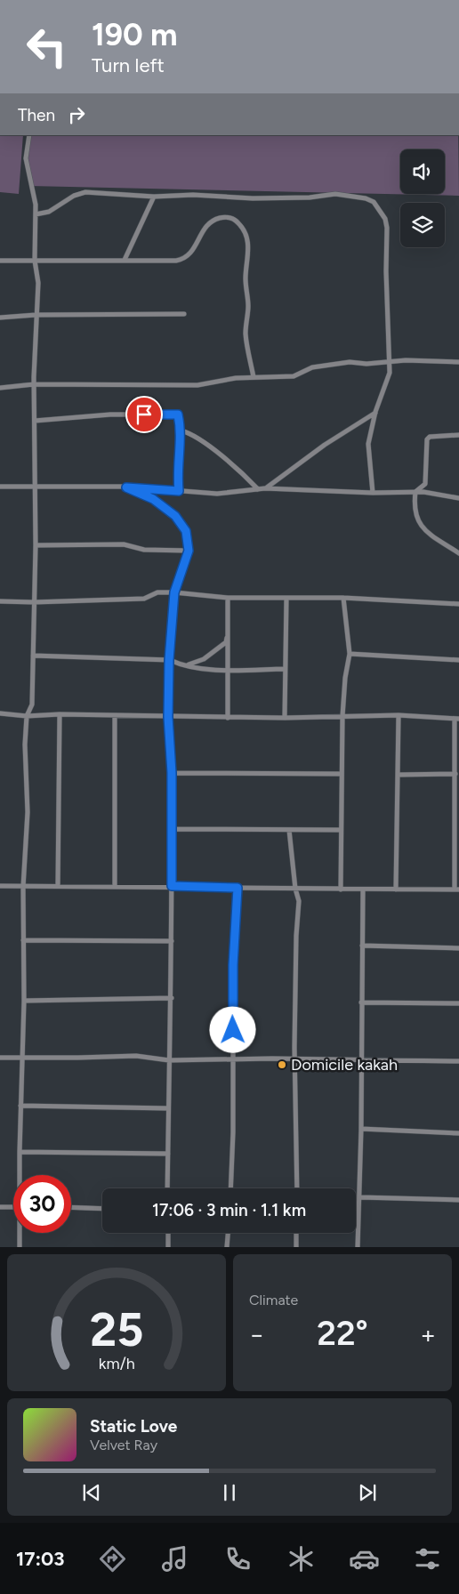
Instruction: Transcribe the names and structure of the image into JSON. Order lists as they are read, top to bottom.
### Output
{
  "places": ["Domicile kakah"],
  "page": {
    "turn": ["190 m", "Turn left"],
    "then": "Then",
    "limit": "30",
    "trip": "17:06 · 3 min · 1.1 km",
    "tile": "Climate",
    "heat": ["−", "22°", "+"],
    "song": ["Static Love", "Velvet Ray"],
    "tabs": "17:03",
    "gauge": ["25", "km/h"]
  }
}
